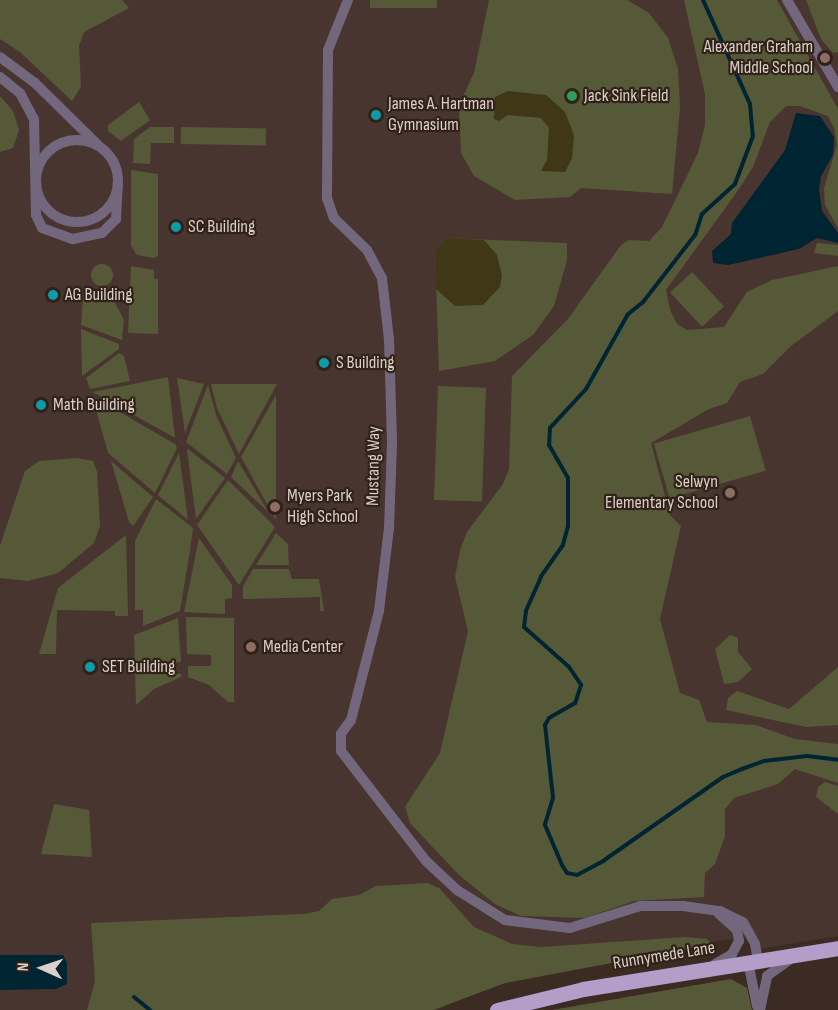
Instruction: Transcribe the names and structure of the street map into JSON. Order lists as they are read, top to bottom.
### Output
{
  "streets": {
    "main road": ["Runnymede Lane"],
    "street": ["Mustang Way"]
  },
  "places": [
    "Alexander Graham Middle School",
    "Jack Sink Field",
    "James A. Hartman Gymnasium",
    "SC Building",
    "AG Building",
    "S Building",
    "Math Building",
    "Selwyn Elementary School",
    "Myers Park High School",
    "Media Center",
    "SET Building"
  ],
  "north": "left"
}
